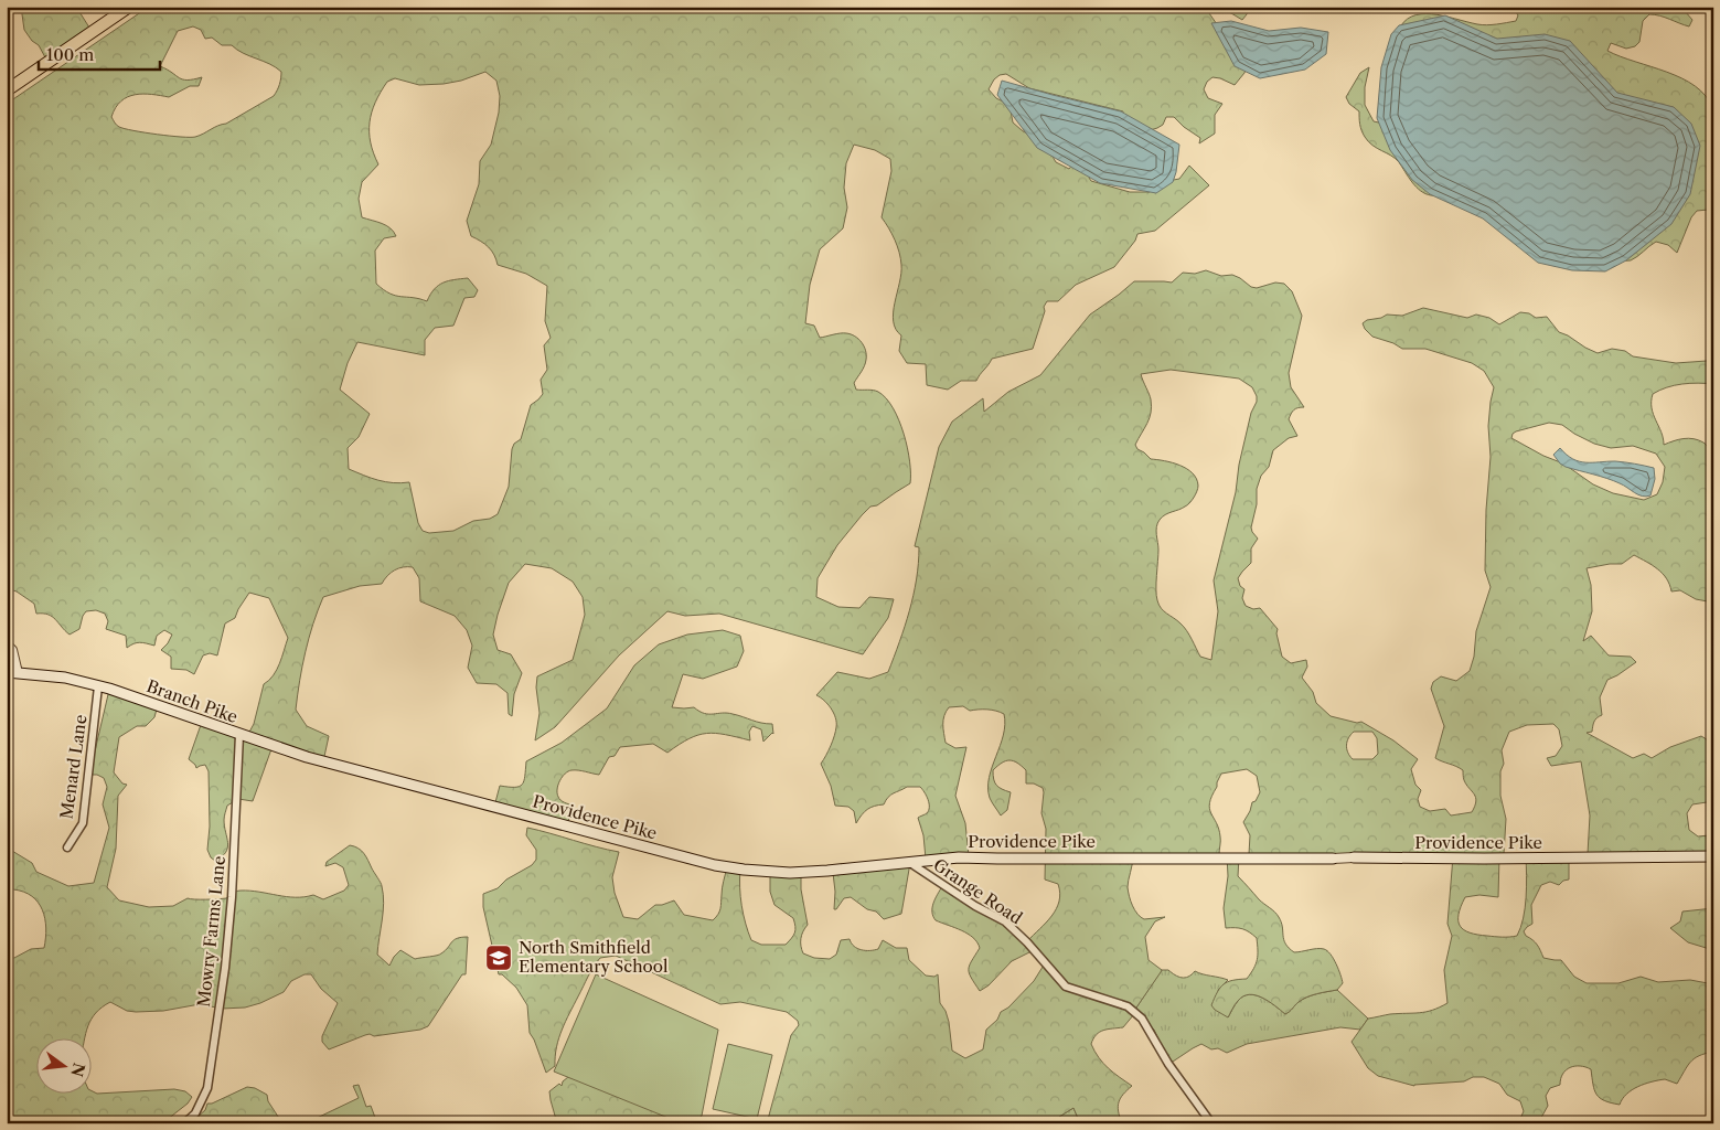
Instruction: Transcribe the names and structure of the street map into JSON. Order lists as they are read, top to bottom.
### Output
{
  "streets": {
    "main road": ["Branch Pike", "Providence Pike"],
    "street": ["Menard Lane", "Grange Road", "Mowry Farms Lane"]
  },
  "crossings": [
    ["Branch Pike", "Menard Lane"],
    ["Branch Pike", "Providence Pike"],
    ["Branch Pike", "Mowry Farms Lane"],
    ["Providence Pike", "Grange Road"]
  ],
  "places": {
    "school or university": ["North Smithfield Elementary School"]
  },
  "scale_bar": "100 m",
  "north": "right"
}
